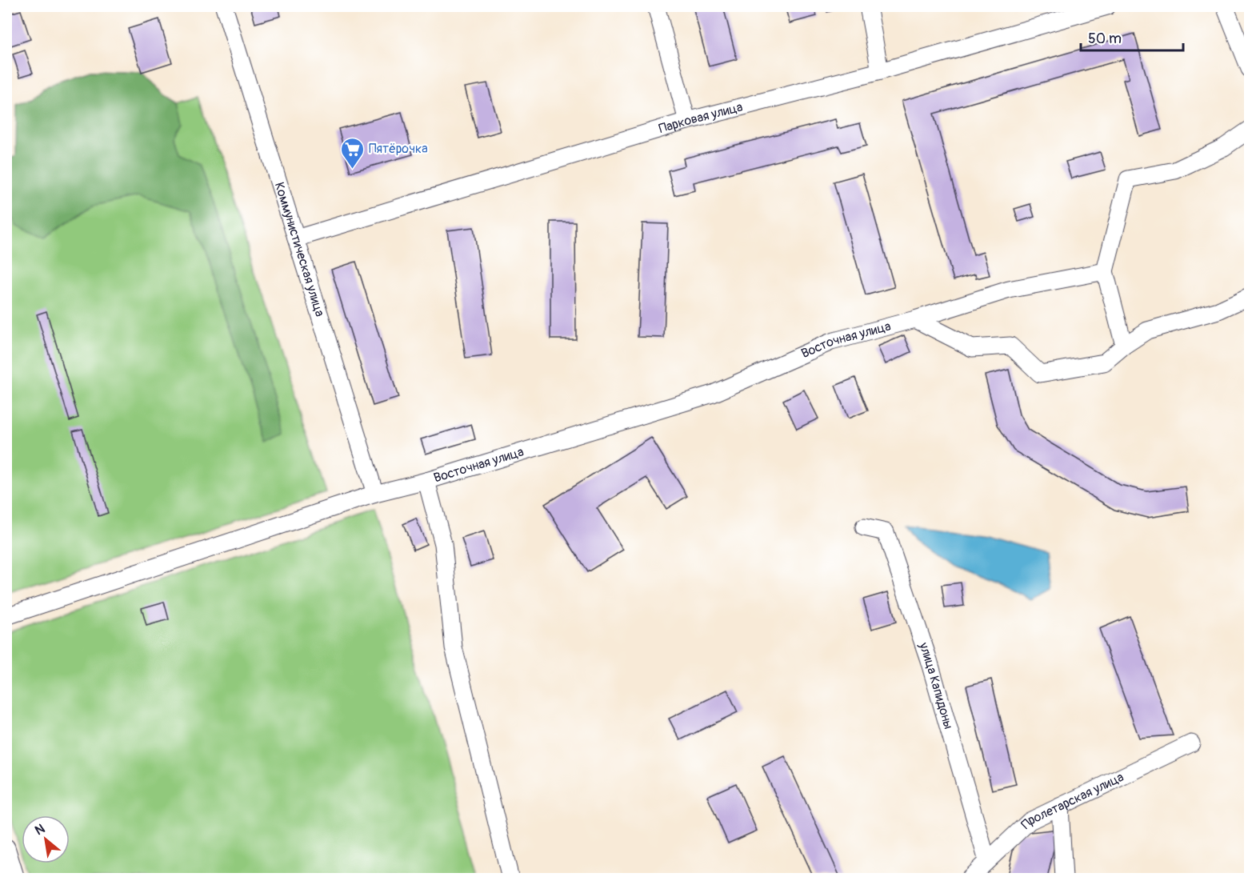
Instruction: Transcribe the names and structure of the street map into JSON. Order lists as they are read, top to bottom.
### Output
{
  "streets": {
    "street": [
      "Парковая улица",
      "Коммунистическая улица",
      "Восточная улица",
      "улица Капидоны",
      "Пролетарская улица"
    ]
  },
  "crossings": [
    ["Парковая улица", "Коммунистическая улица"],
    ["Коммунистическая улица", "Восточная улица"],
    ["улица Капидоны", "Пролетарская улица"]
  ],
  "places": {
    "supermarket": ["Пятёрочка"]
  },
  "scale_bar": "50 m",
  "north": "top left"
}
